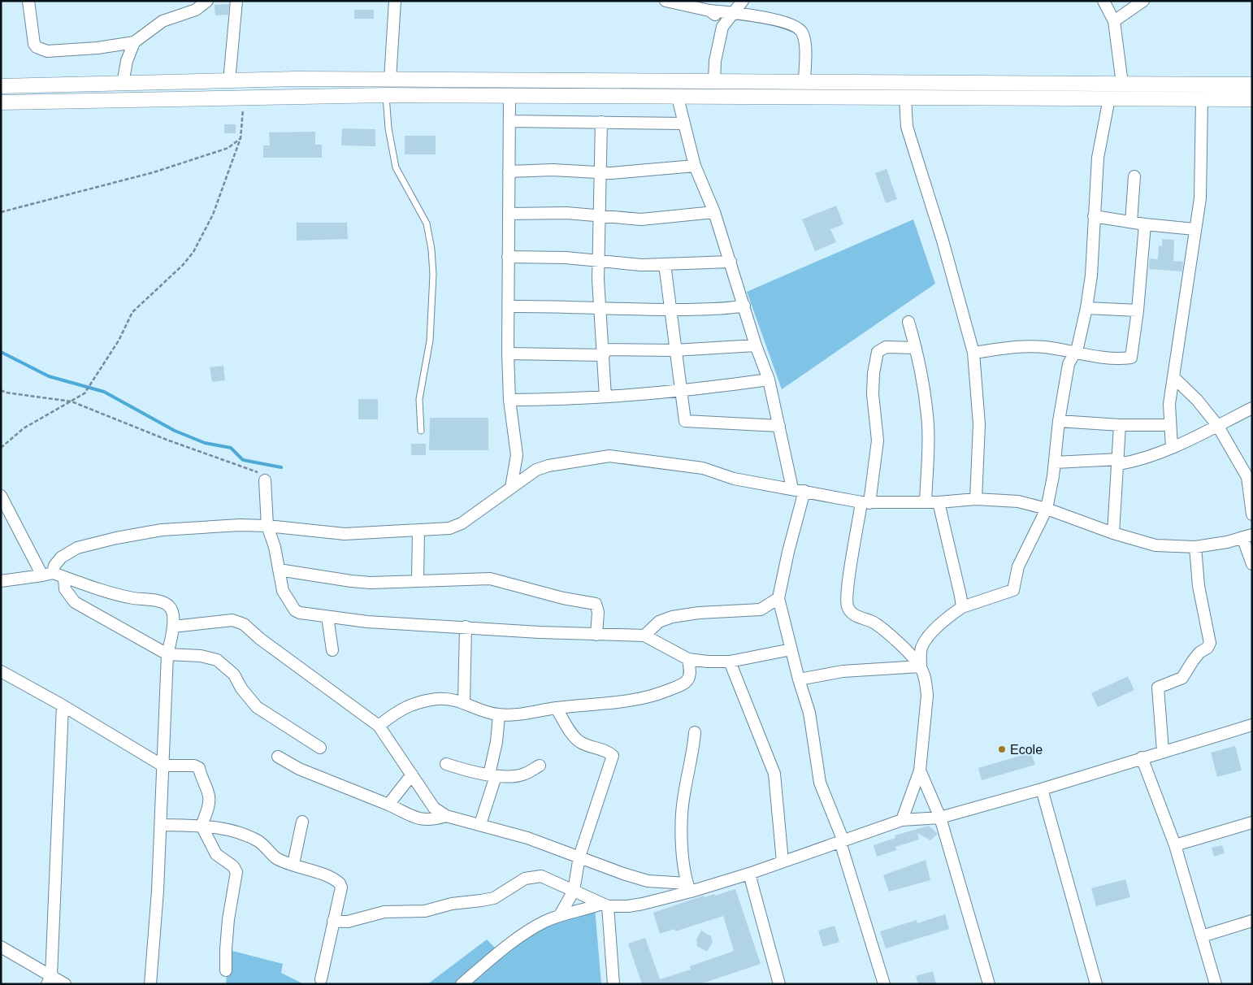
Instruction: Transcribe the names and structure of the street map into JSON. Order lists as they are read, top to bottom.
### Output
{
  "places": ["Ecole"]
}
